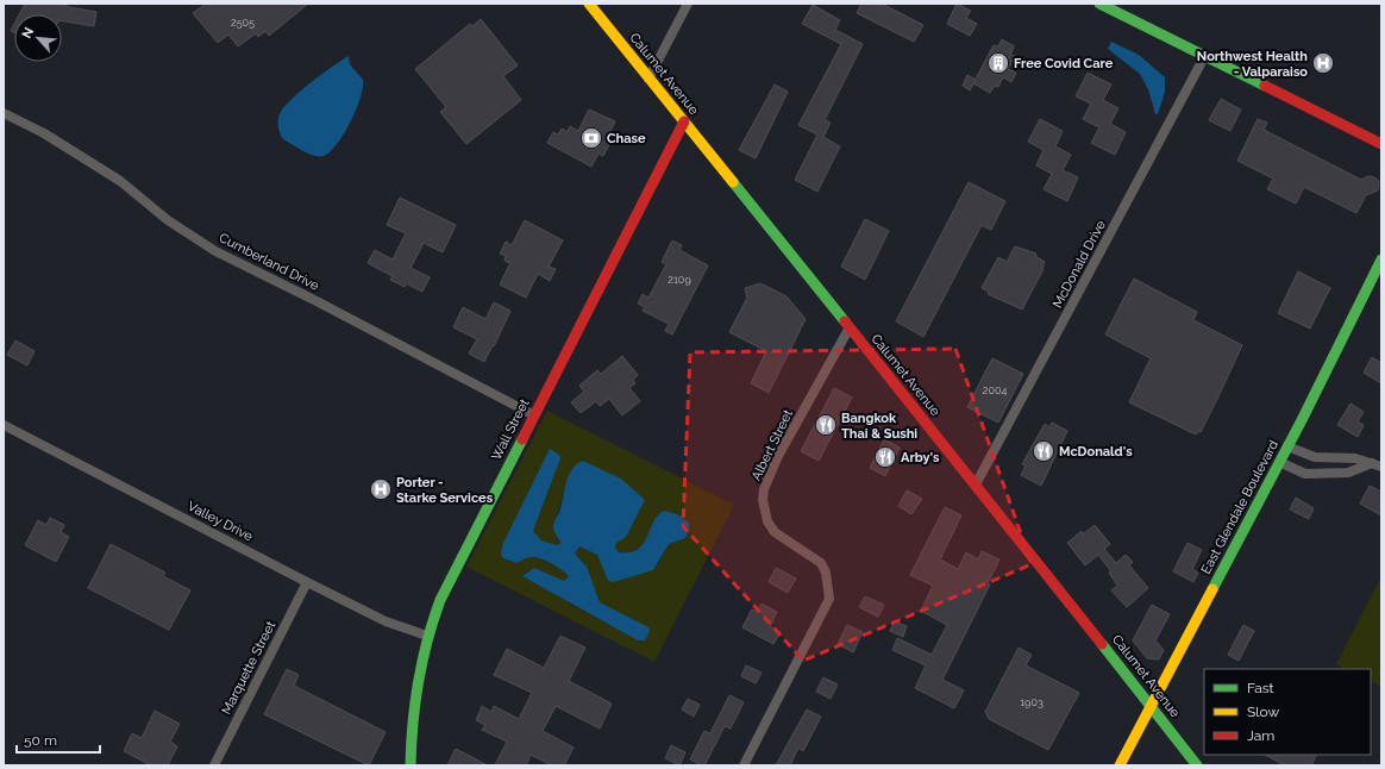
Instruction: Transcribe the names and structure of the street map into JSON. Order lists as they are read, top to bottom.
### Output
{
  "streets": {
    "street": [
      "Calumet Avenue",
      "Cumberland Drive",
      "McDonald Drive",
      "Wall Street",
      "Albert Street",
      "East Glendale Boulevard",
      "Valley Drive",
      "Marquette Street"
    ]
  },
  "crossings": [
    ["Calumet Avenue", "McDonald Drive"],
    ["Calumet Avenue", "Wall Street"],
    ["Calumet Avenue", "Albert Street"],
    ["Calumet Avenue", "East Glendale Boulevard"],
    ["Cumberland Drive", "Wall Street"],
    ["Wall Street", "Valley Drive"],
    ["Valley Drive", "Marquette Street"]
  ],
  "places": {
    "building": ["Free Covid Care"],
    "hospital": ["Northwest Health - Valparaiso", "Porter - Starke Services"],
    "bank": ["Chase"],
    "restaurant": ["Bangkok Thai & Sushi", "McDonald's", "Arby's"]
  },
  "house_numbers": [
    "2505",
    "2109",
    "2004",
    "1903"
  ],
  "legend": ["Fast", "Slow", "Jam"],
  "scale_bar": "50 m",
  "north": "top left"
}
